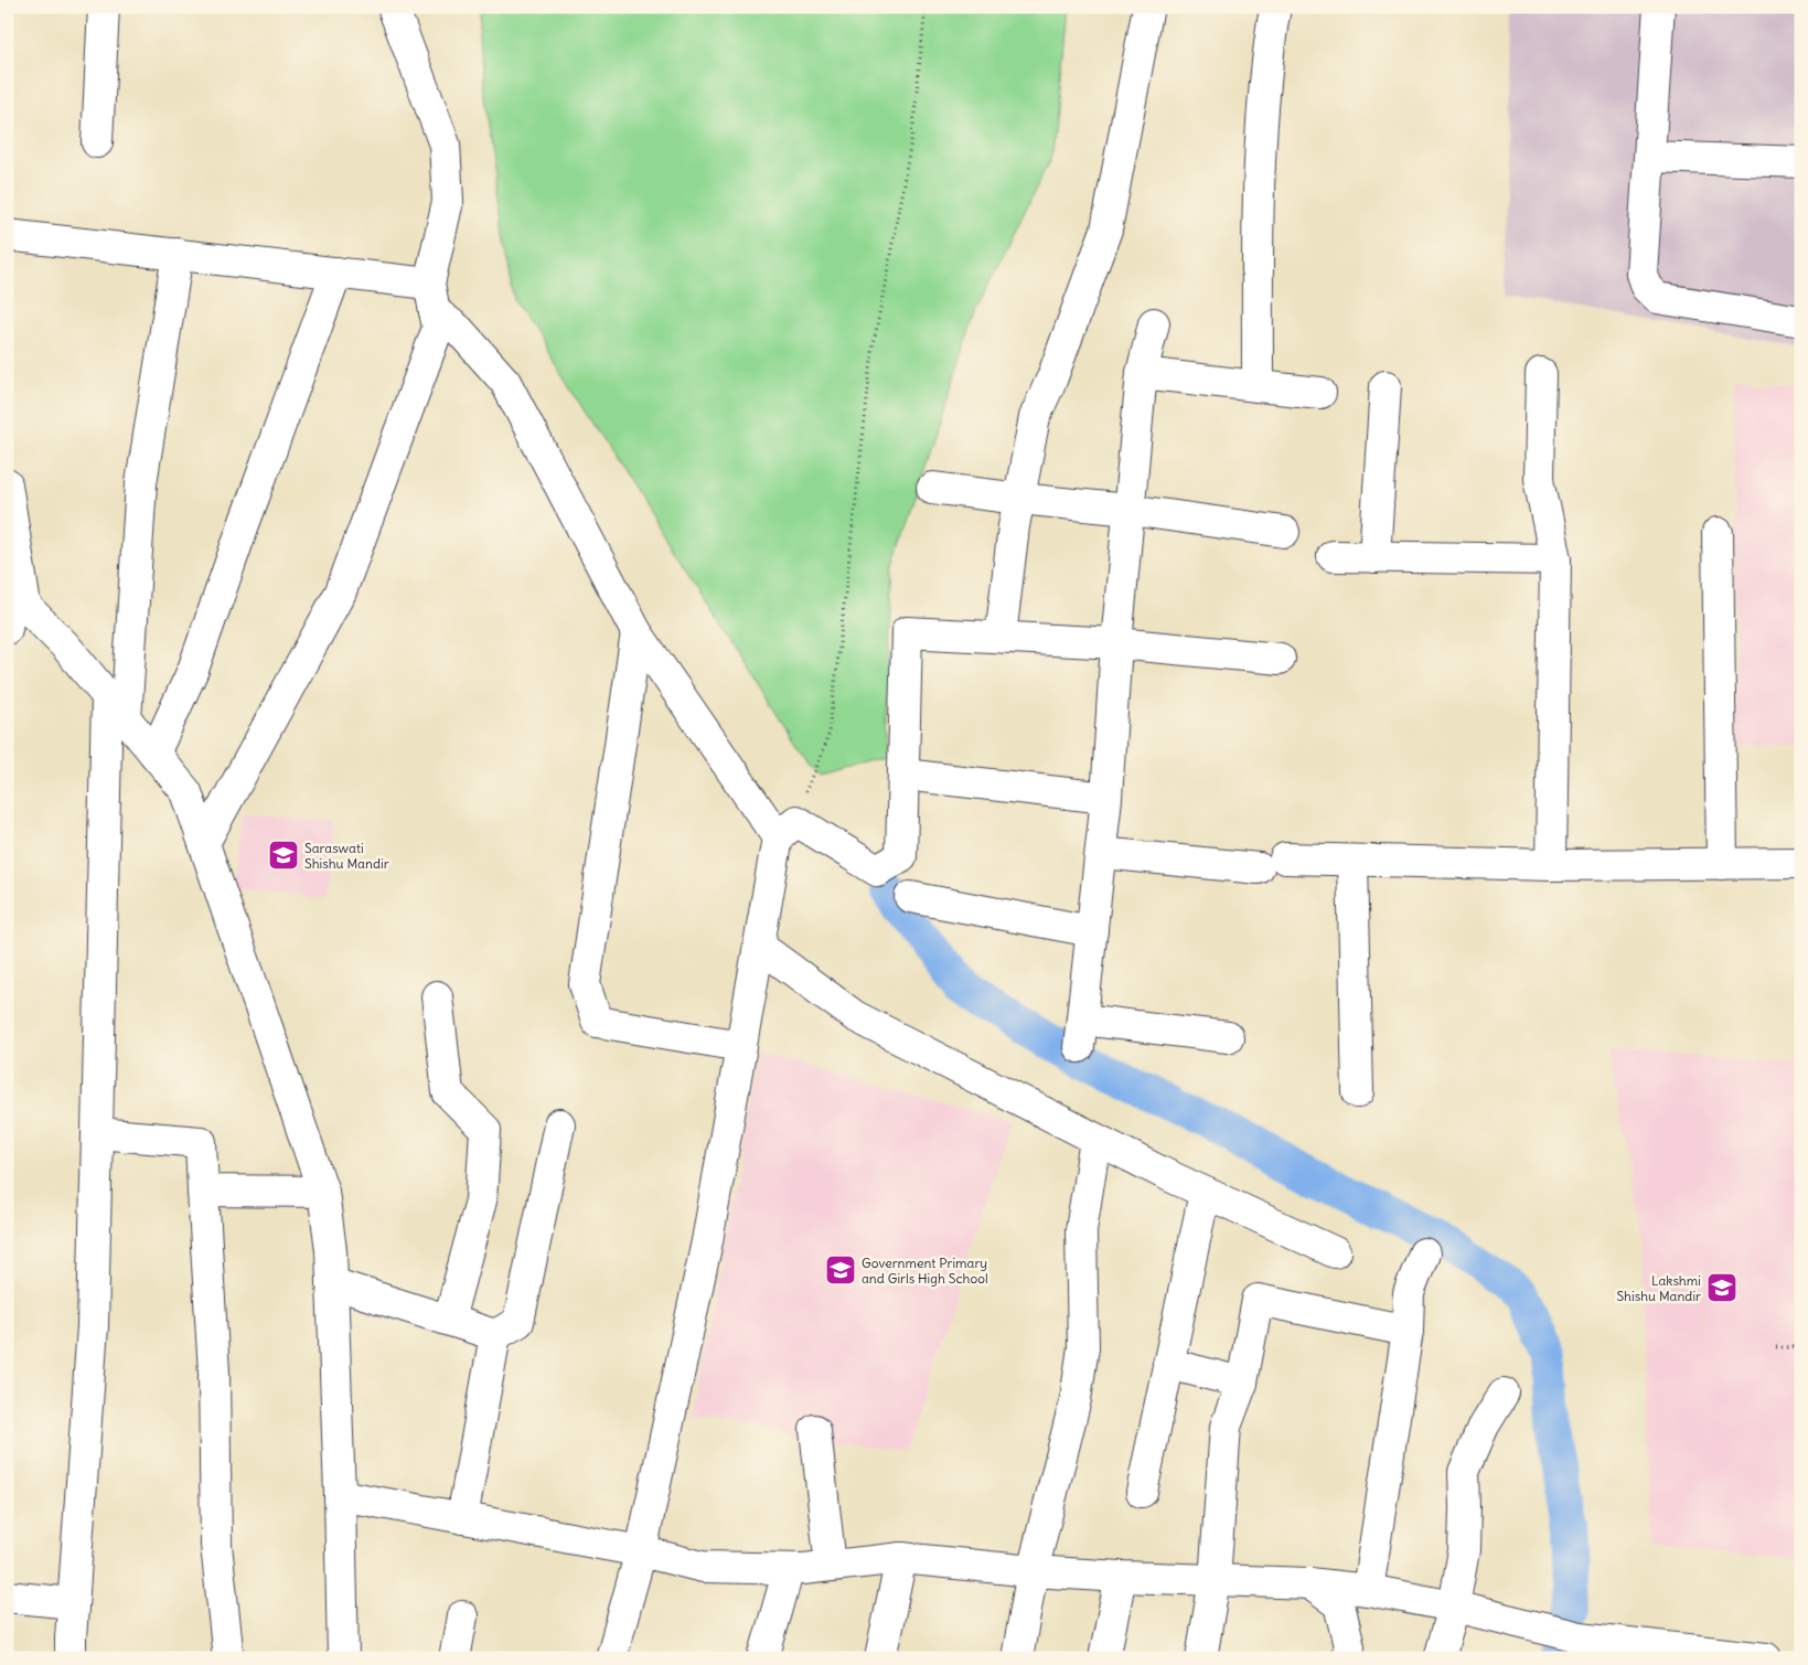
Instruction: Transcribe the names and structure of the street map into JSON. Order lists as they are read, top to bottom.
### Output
{
  "places": {
    "school or university": ["Saraswati Shishu Mandir", "Government Primary and Girls High School", "Lakshmi Shishu Mandir"]
  }
}
